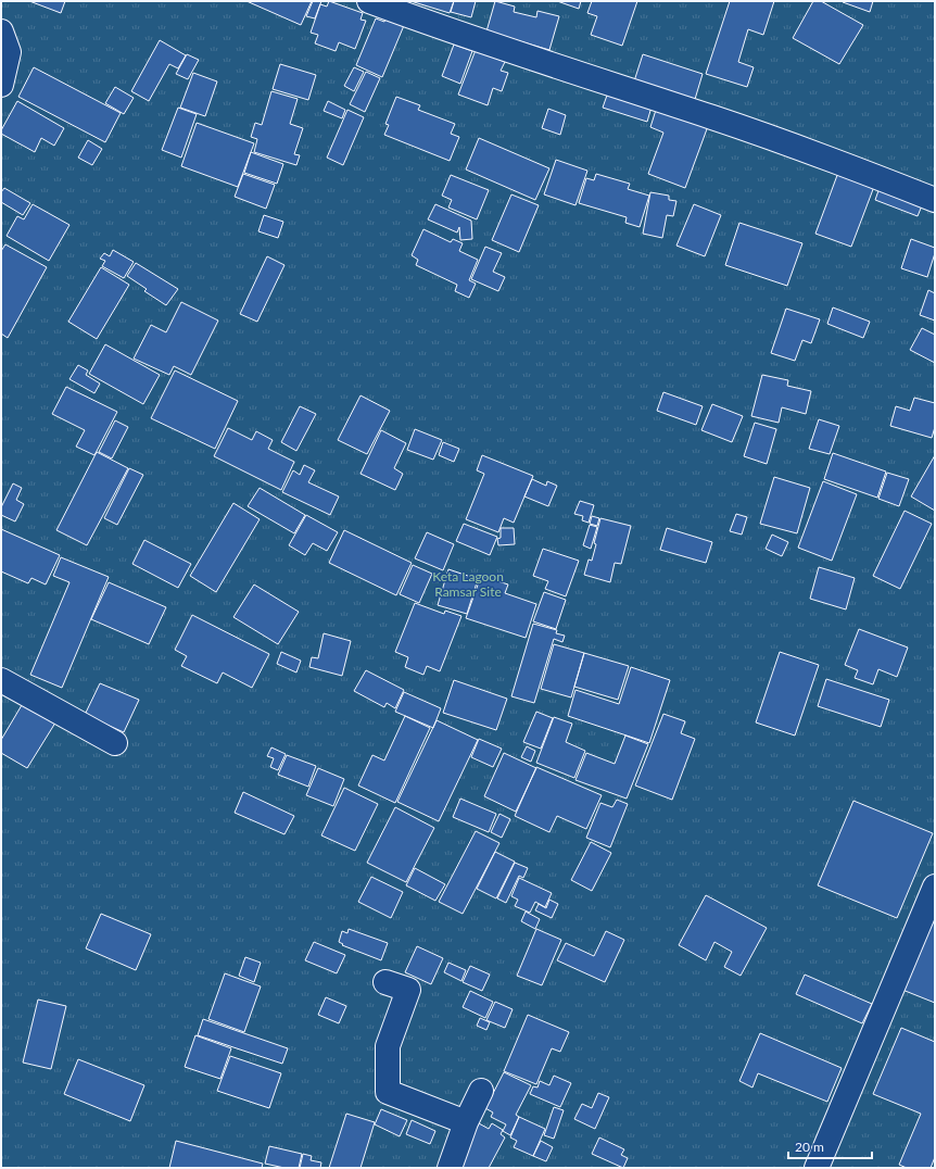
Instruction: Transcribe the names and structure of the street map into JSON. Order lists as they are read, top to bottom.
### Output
{
  "parks": ["Keta Lagoon Ramsar Site"],
  "scale_bar": "20 m"
}
